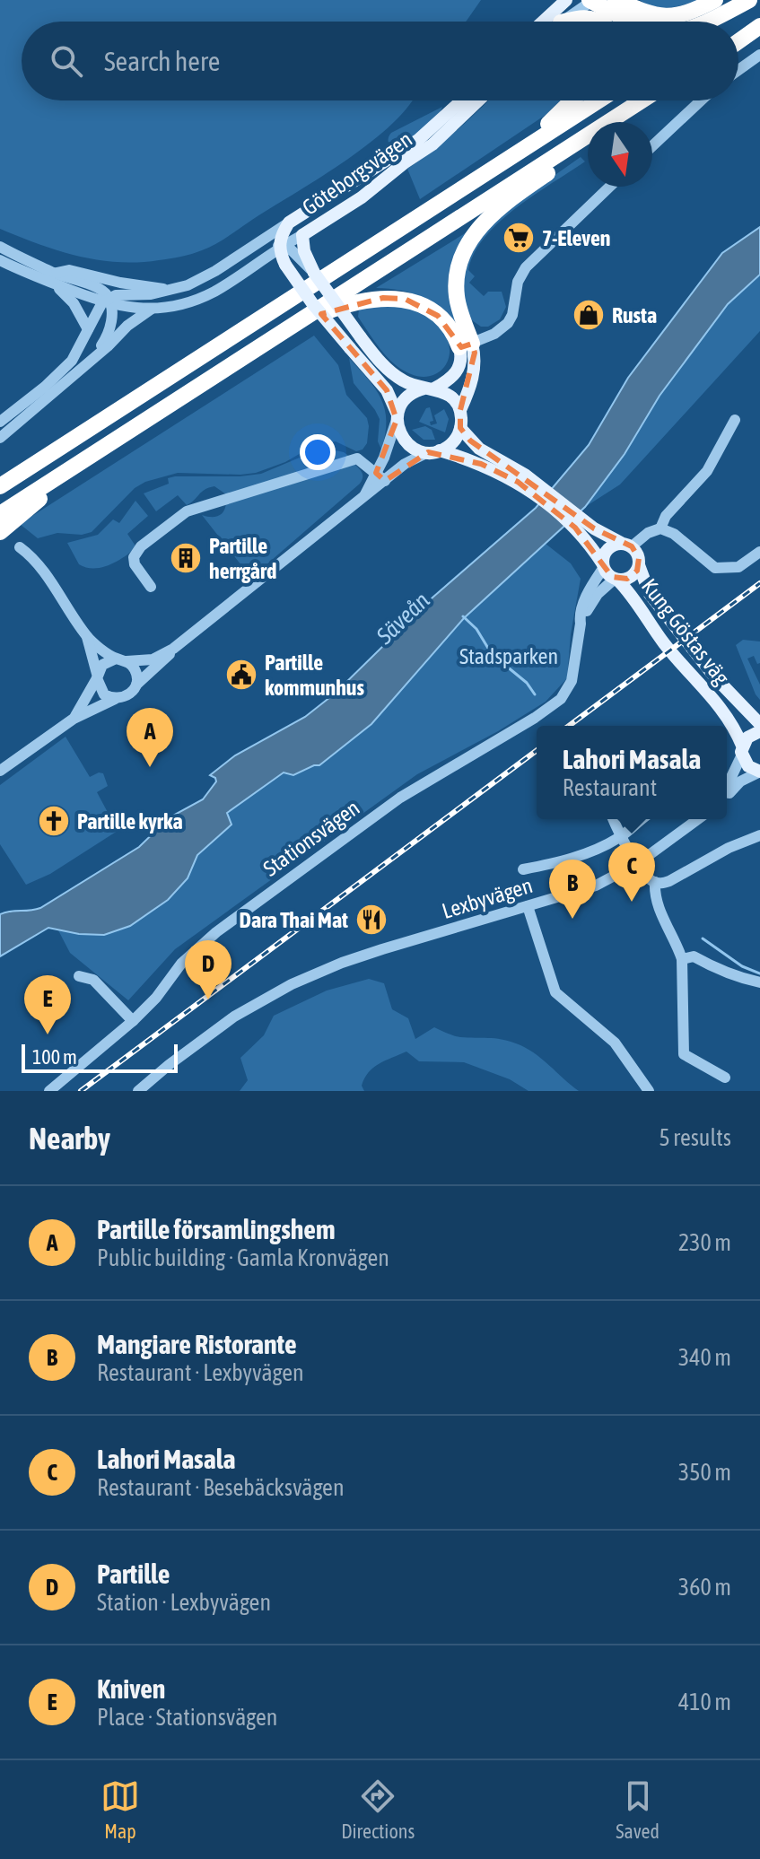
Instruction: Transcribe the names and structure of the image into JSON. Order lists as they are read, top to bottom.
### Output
{
  "streets": {
    "main road": ["Göteborgsvägen", "Kung Göstas väg"],
    "street": ["Stationsvägen", "Lexbyvägen"]
  },
  "crossings": [
    ["Kung Göstas väg", "Stationsvägen"]
  ],
  "water": ["Säveån"],
  "parks": ["Stadsparken"],
  "places": {
    "supermarket": ["7-Eleven"],
    "shop": ["Rusta"],
    "building": ["Partille herrgård"],
    "public building": ["Partille kommunhus"],
    "church": ["Partille kyrka"],
    "restaurant": ["Dara Thai Mat"]
  },
  "scale_bar": "100 m",
  "north": "bottom",
  "page": {
    "search": "Search here",
    "pins": [
      "A",
      "C",
      "B",
      "D",
      "E"
    ],
    "popup": ["Lahori Masala", "Restaurant"],
    "scale": "100 m",
    "heading": ["Nearby", "5 results"],
    "list": [
      {
        "mark": "A",
        "name": "Partille församlingshem",
        "note": "Public building · Gamla Kronvägen",
        "value": "230 m"
      },
      {
        "mark": "B",
        "name": "Mangiare Ristorante",
        "note": "Restaurant · Lexbyvägen",
        "value": "340 m"
      },
      {
        "mark": "C",
        "name": "Lahori Masala",
        "note": "Restaurant · Besebäcksvägen",
        "value": "350 m"
      },
      {
        "mark": "D",
        "name": "Partille",
        "note": "Station · Lexbyvägen",
        "value": "360 m"
      },
      {
        "mark": "E",
        "name": "Kniven",
        "note": "Place · Stationsvägen",
        "value": "410 m"
      }
    ],
    "nav": ["Map", "Directions", "Saved"]
  }
}
